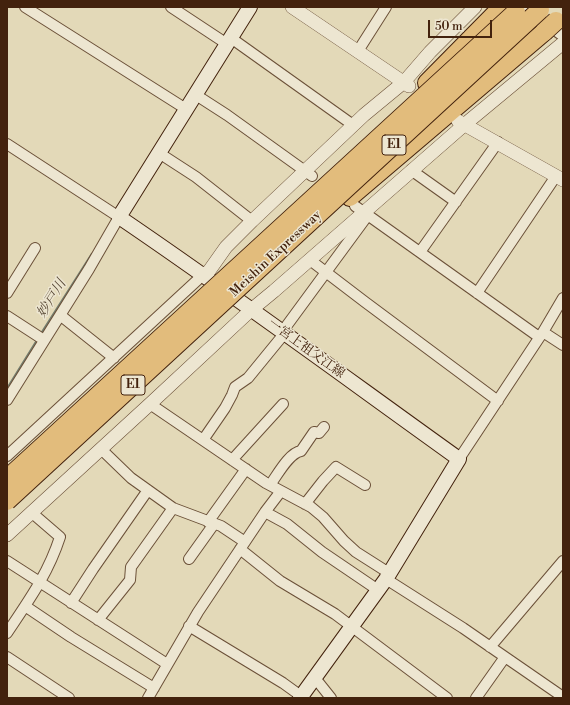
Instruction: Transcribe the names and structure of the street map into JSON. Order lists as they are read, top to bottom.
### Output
{
  "streets": {
    "highway": ["E1", "Meishin Expressway"],
    "main road": ["一宮上祖父江線"]
  },
  "water": ["妙戸川"],
  "scale_bar": "50 m"
}
